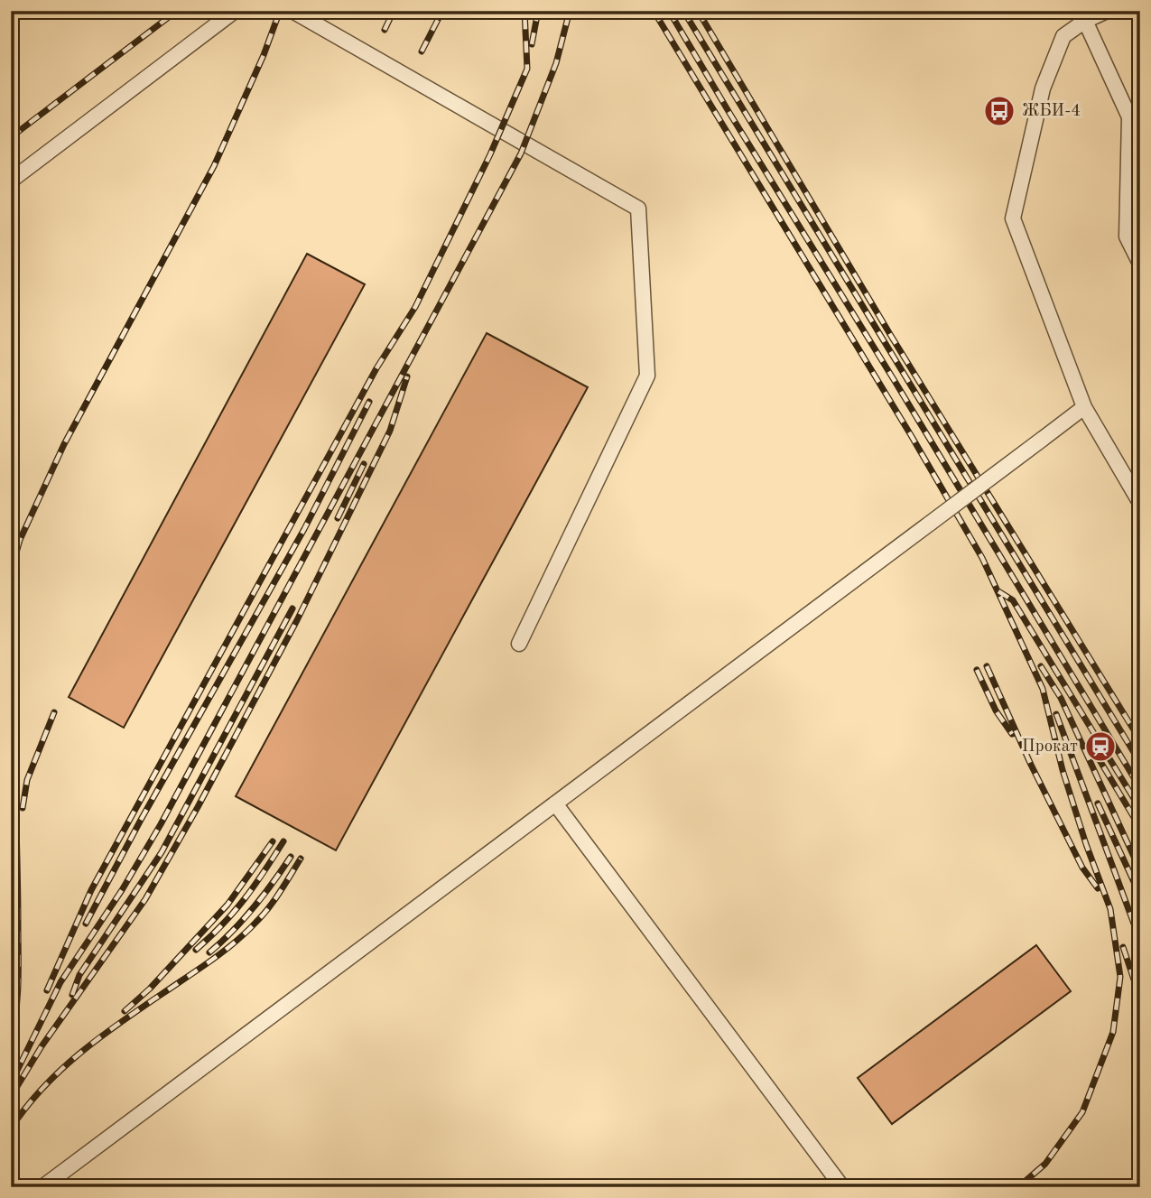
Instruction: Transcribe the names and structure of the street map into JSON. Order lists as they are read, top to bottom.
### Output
{
  "places": {
    "bus stop": ["ЖБИ-4"],
    "station": ["Прокат"]
  }
}
